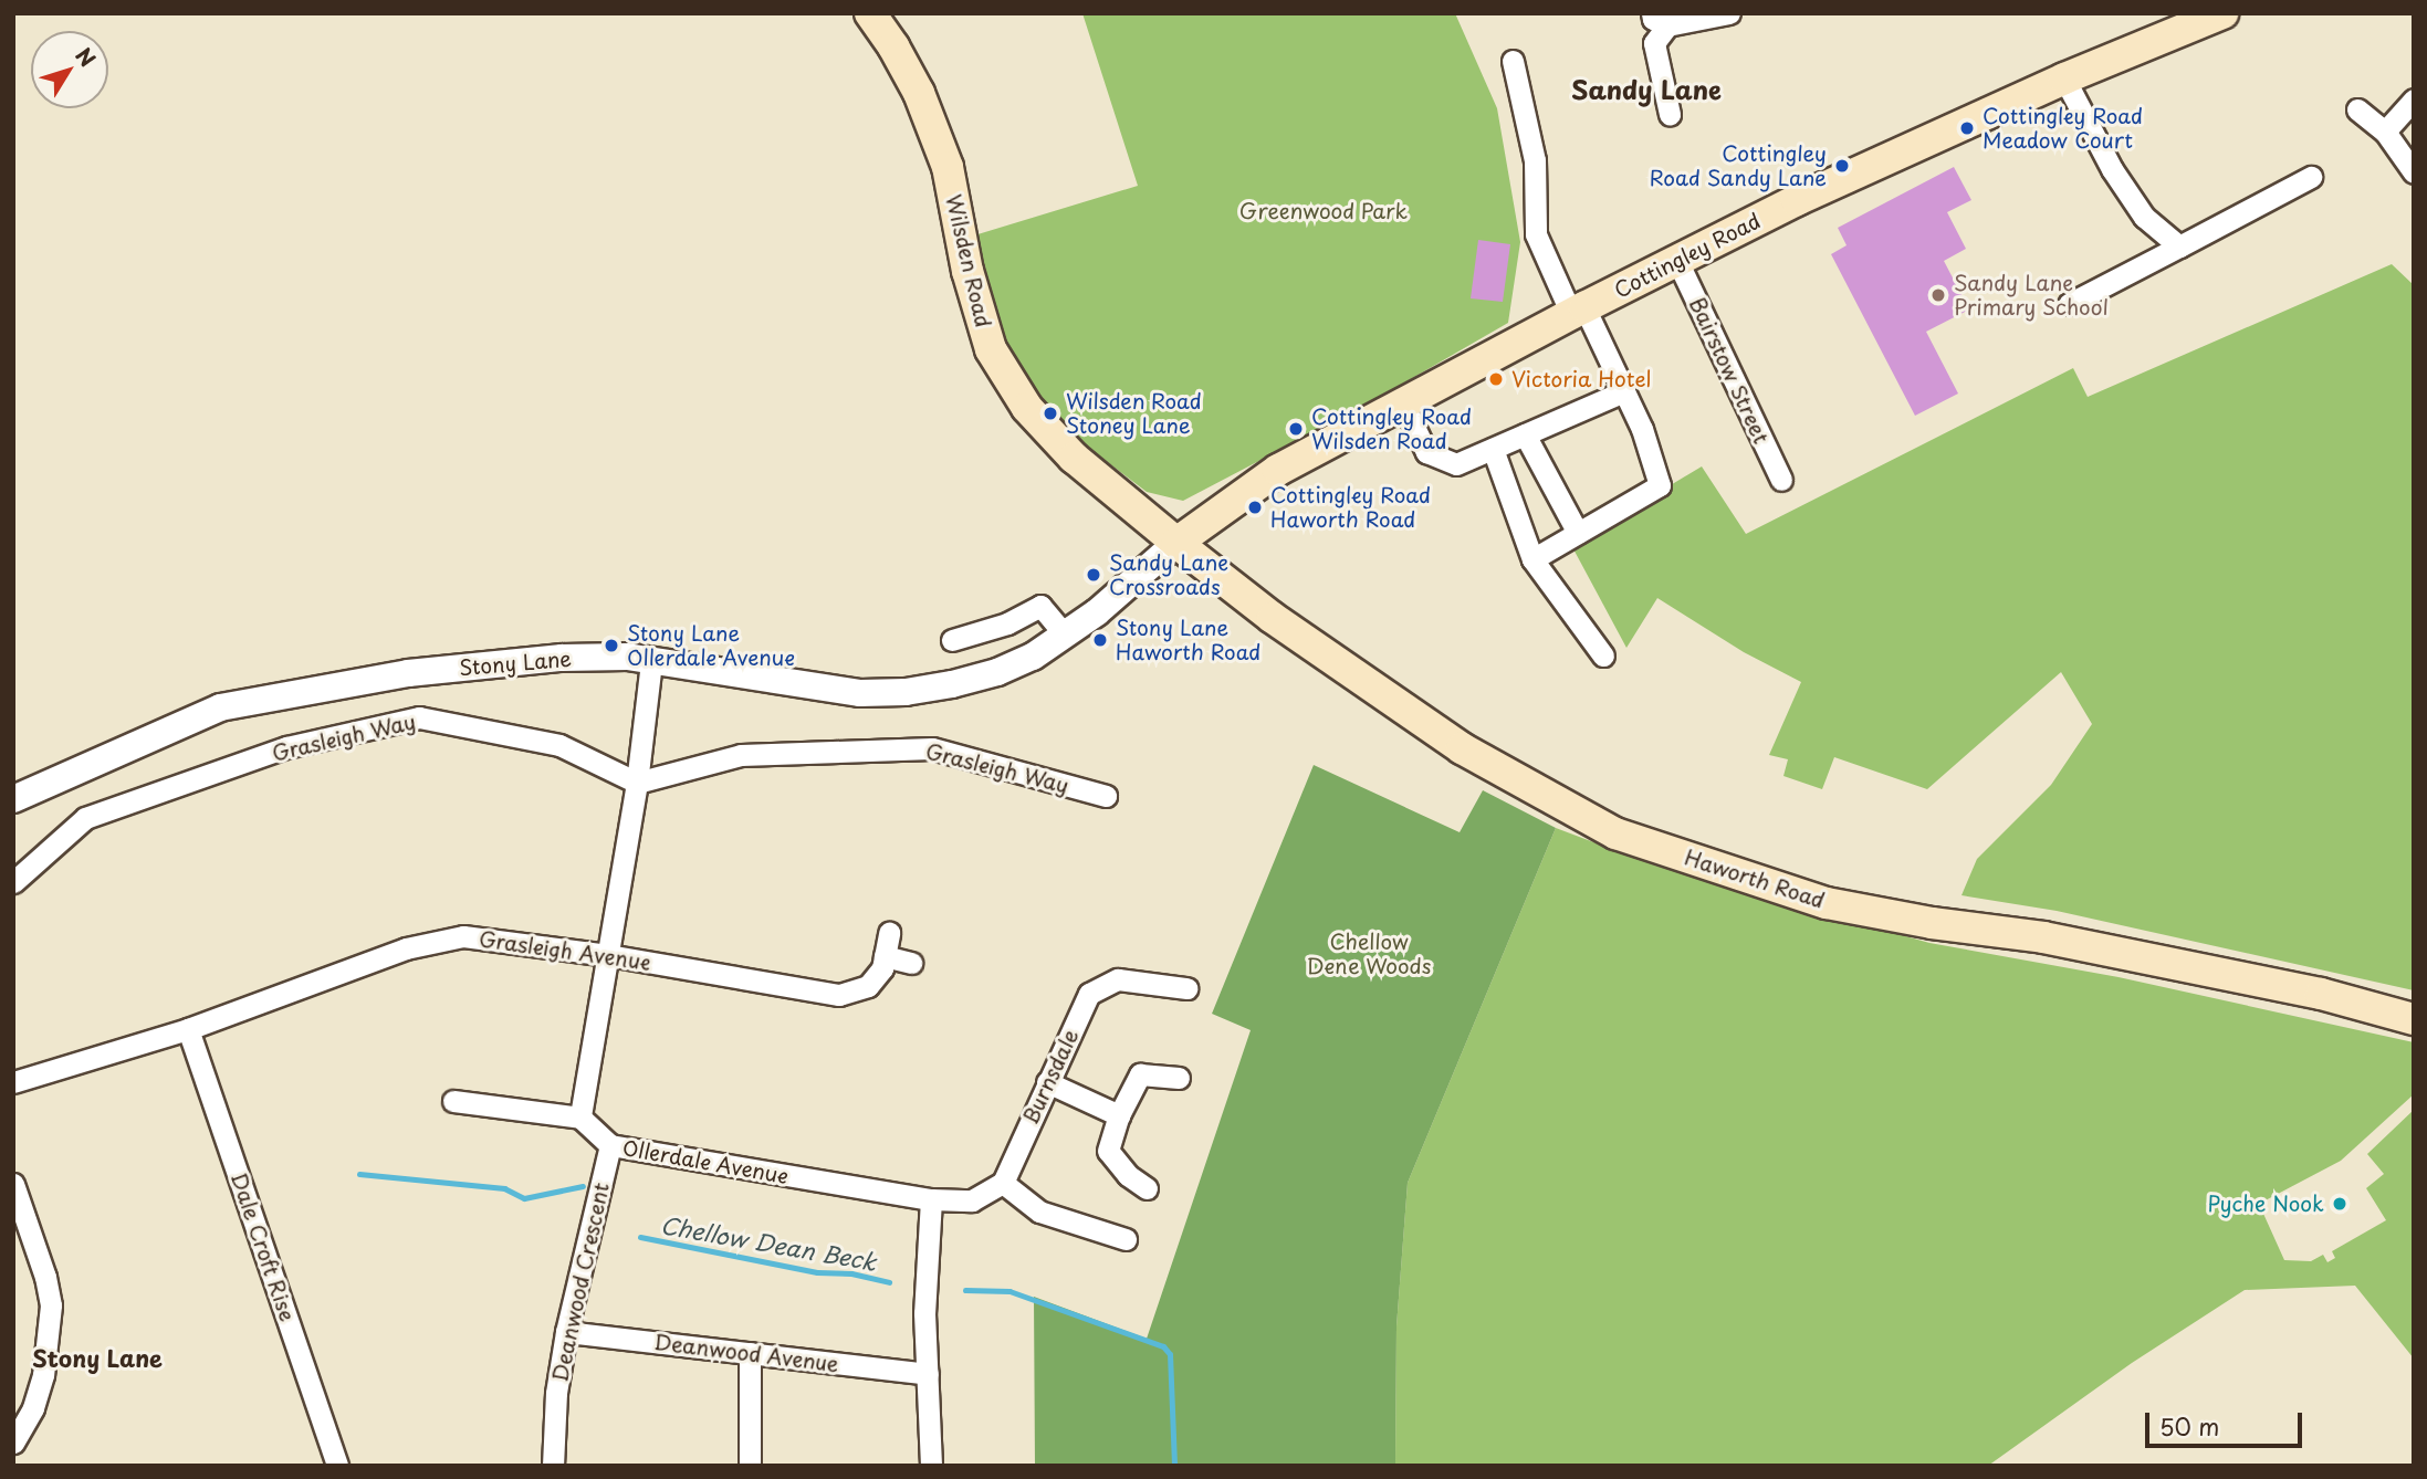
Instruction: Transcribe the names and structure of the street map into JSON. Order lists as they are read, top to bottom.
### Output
{
  "streets": {
    "main road": ["Cottingley Road", "Wilsden Road", "Haworth Road"],
    "street": [
      "Bairstow Street",
      "Stony Lane",
      "Grasleigh Way",
      "Grasleigh Avenue",
      "Burnsdale",
      "Ollerdale Avenue",
      "Dale Croft Rise",
      "Deanwood Crescent",
      "Deanwood Avenue"
    ]
  },
  "crossings": [
    ["Cottingley Road", "Wilsden Road"],
    ["Cottingley Road", "Bairstow Street"],
    ["Cottingley Road", "Stony Lane"],
    ["Cottingley Road", "Haworth Road"],
    ["Wilsden Road", "Stony Lane"],
    ["Wilsden Road", "Haworth Road"],
    ["Stony Lane", "Haworth Road"],
    ["Grasleigh Avenue", "Dale Croft Rise"],
    ["Ollerdale Avenue", "Deanwood Crescent"],
    ["Deanwood Crescent", "Deanwood Avenue"]
  ],
  "districts": ["Sandy Lane", "Stony Lane"],
  "water": ["Chellow Dean Beck"],
  "parks": ["Greenwood Park", "Chellow Dene Woods"],
  "places": [
    "Cottingley Road Meadow Court",
    "Cottingley Road Sandy Lane",
    "Sandy Lane Primary School",
    "Victoria Hotel",
    "Wilsden Road Stoney Lane",
    "Cottingley Road Wilsden Road",
    "Cottingley Road Haworth Road",
    "Sandy Lane Crossroads",
    "Stony Lane Haworth Road",
    "Stony Lane Ollerdale Avenue",
    "Pyche Nook"
  ],
  "scale_bar": "50 m",
  "north": "top right"
}
